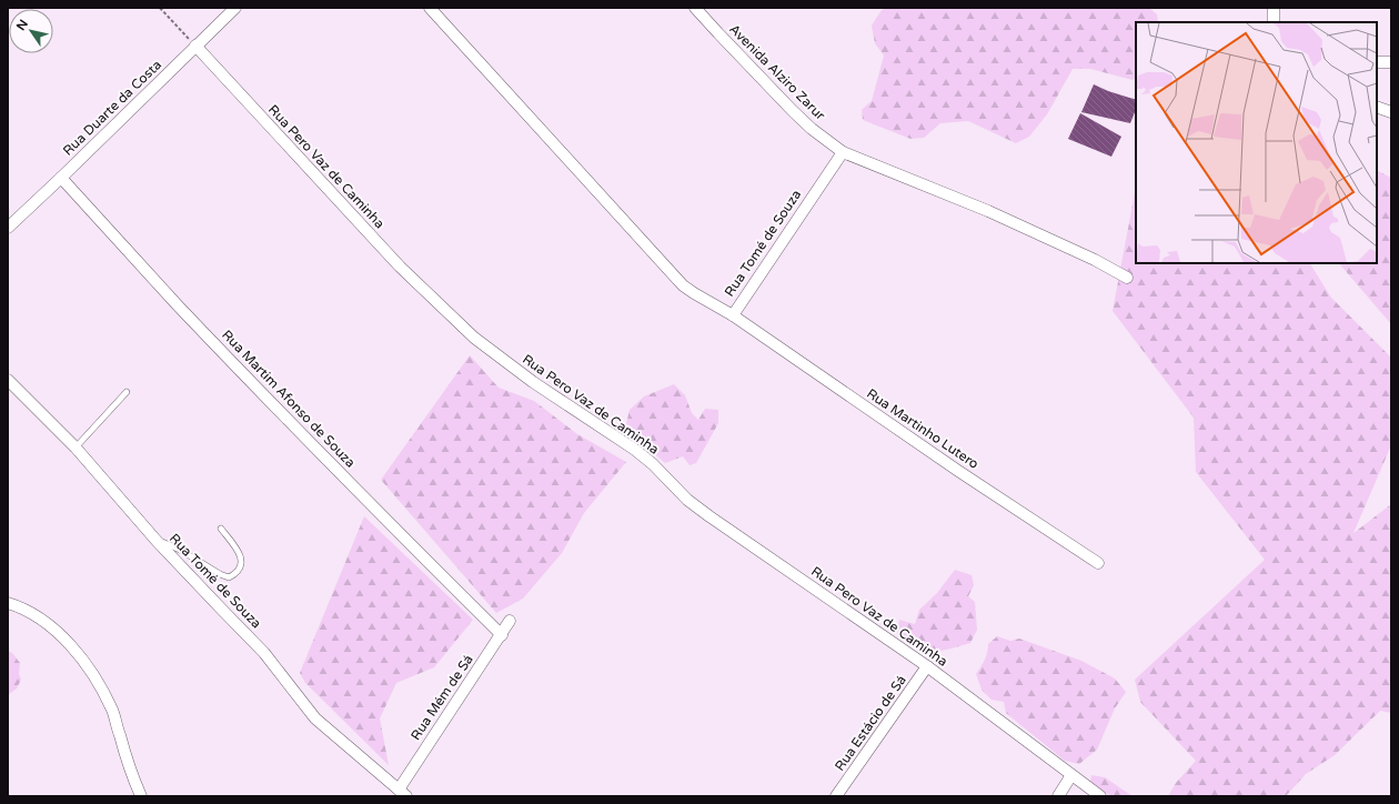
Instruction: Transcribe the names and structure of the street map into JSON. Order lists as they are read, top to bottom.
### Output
{
  "streets": {
    "street": [
      "Avenida Alziro Zarur",
      "Rua Duarte da Costa",
      "Rua Pero Vaz de Caminha",
      "Rua Tomé de Souza",
      "Rua Martim Afonso de Souza",
      "Rua Martinho Lutero",
      "Rua Mém de Sá",
      "Rua Estácio de Sá"
    ]
  },
  "crossings": [
    ["Avenida Alziro Zarur", "Rua Tomé de Souza"],
    ["Rua Duarte da Costa", "Rua Pero Vaz de Caminha"],
    ["Rua Duarte da Costa", "Rua Martim Afonso de Souza"],
    ["Rua Pero Vaz de Caminha", "Rua Estácio de Sá"],
    ["Rua Tomé de Souza", "Rua Martinho Lutero"],
    ["Rua Tomé de Souza", "Rua Mém de Sá"],
    ["Rua Martim Afonso de Souza", "Rua Mém de Sá"]
  ],
  "north": "top left"
}
